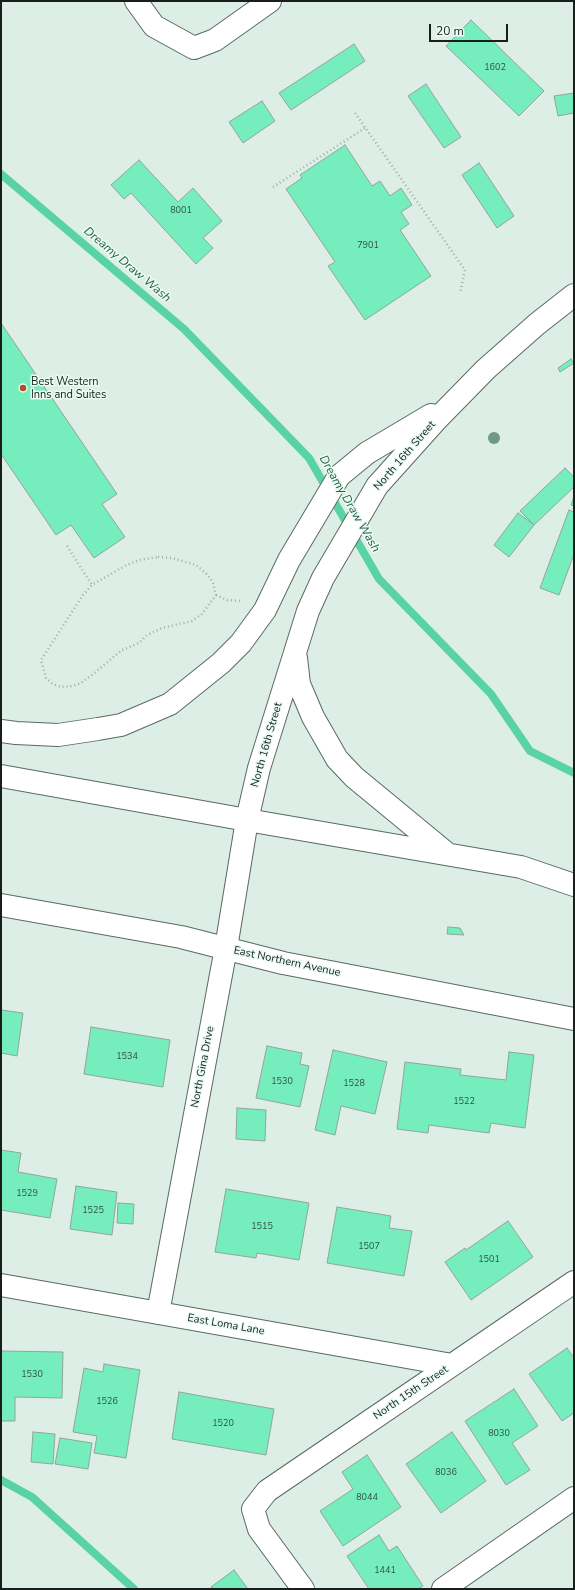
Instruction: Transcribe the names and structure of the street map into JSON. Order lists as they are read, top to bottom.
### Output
{
  "streets": {
    "street": [
      "North 16th Street",
      "East Northern Avenue",
      "North Gina Drive",
      "East Loma Lane",
      "North 15th Street"
    ]
  },
  "crossings": [
    ["North 16th Street", "North Gina Drive"],
    ["East Northern Avenue", "North Gina Drive"],
    ["North Gina Drive", "East Loma Lane"],
    ["East Loma Lane", "North 15th Street"]
  ],
  "water": ["Dreamy Draw Wash"],
  "places": ["Best Western Inns and Suites"],
  "house_numbers": [
    "1602",
    "8001",
    "7901",
    "1534",
    "1530",
    "1528",
    "1522",
    "1529",
    "1525",
    "1515",
    "1507",
    "1501",
    "1530",
    "1526",
    "1520",
    "8030",
    "8036",
    "8044",
    "1441"
  ],
  "scale_bar": "20 m"
}
